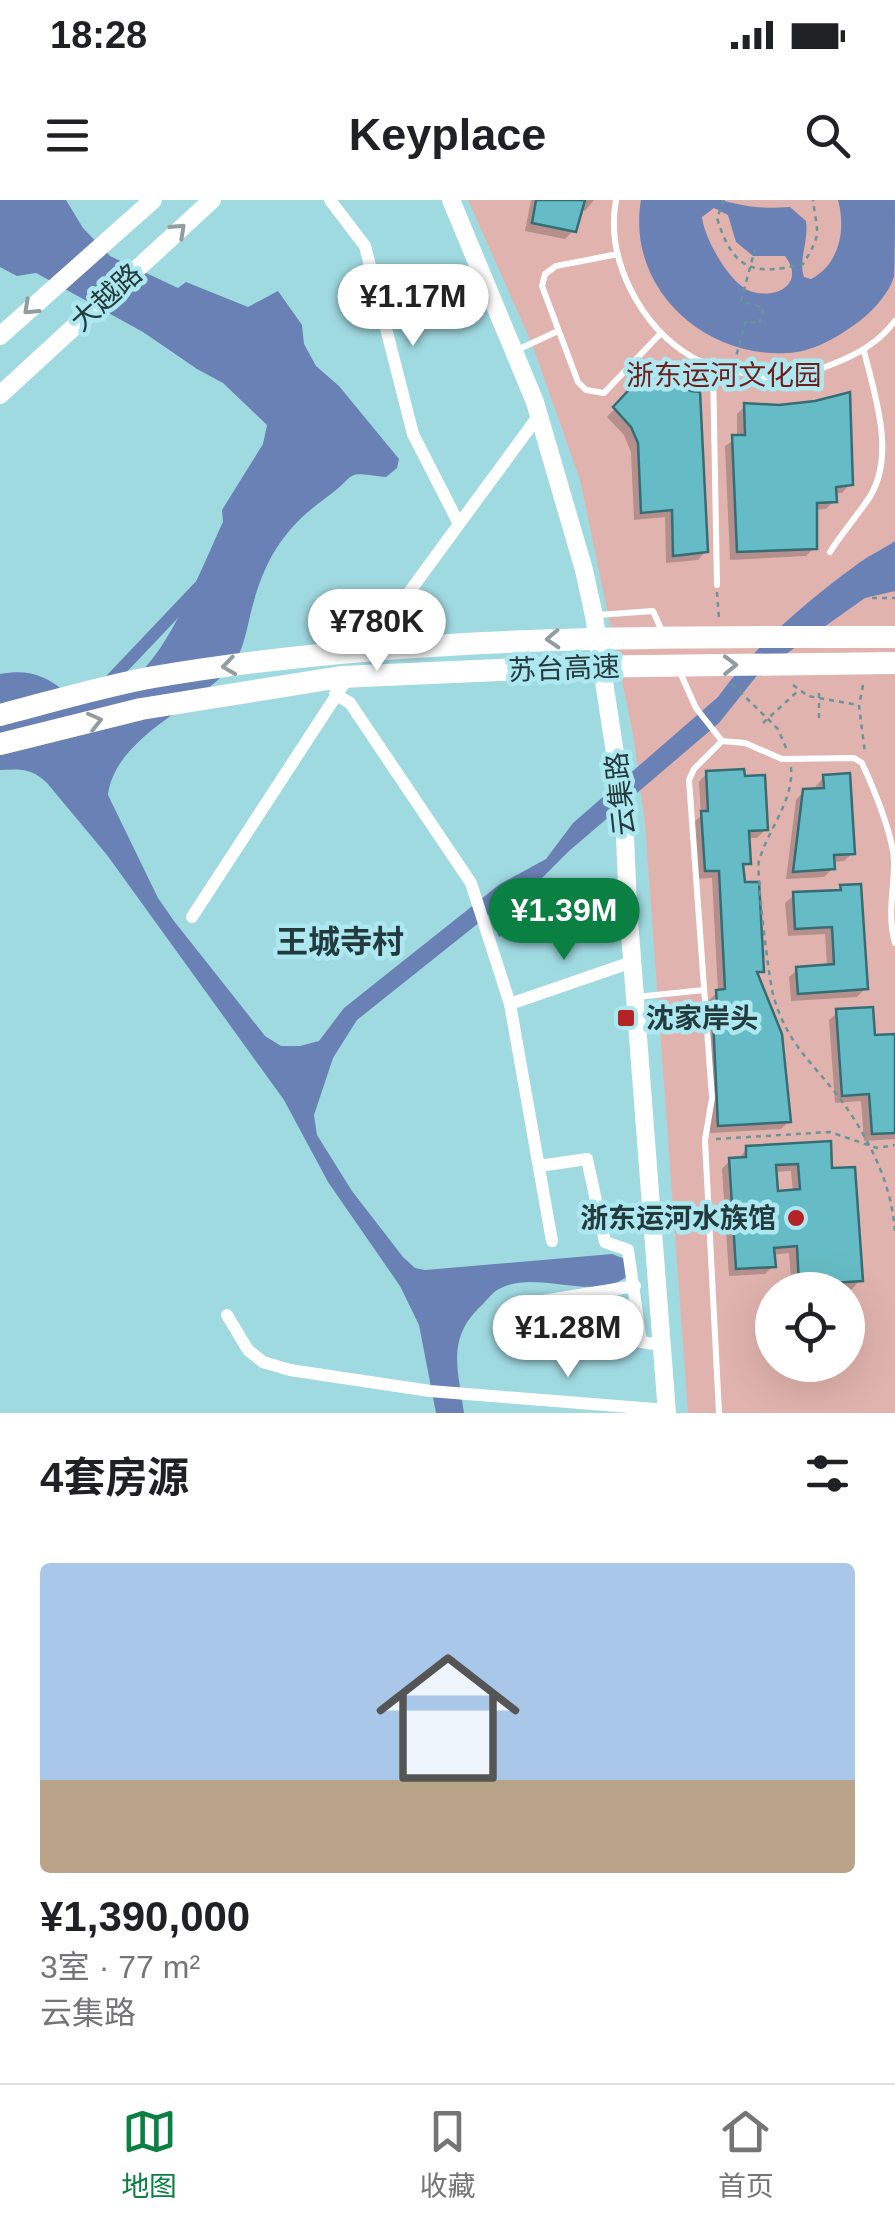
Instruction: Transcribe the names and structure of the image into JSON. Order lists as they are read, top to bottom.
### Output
{
  "streets": {
    "highway": ["苏台高速"],
    "street": ["大越路", "云集路"]
  },
  "districts": ["王城寺村"],
  "parks": ["浙东运河文化园"],
  "places": {
    "transit": ["沈家岸头"],
    "other": ["浙东运河水族馆"]
  },
  "page": {
    "status": "18:28",
    "header": "Keyplace",
    "price": [
      "¥1.17M",
      "¥780K",
      "¥1.39M",
      "¥1.28M"
    ],
    "heading": "4套房源",
    "list": [
      {
        "name": "¥1,390,000",
        "note": "3室 · 77 m² · 云集路"
      }
    ],
    "tabs": ["地图", "收藏", "首页"]
  }
}
